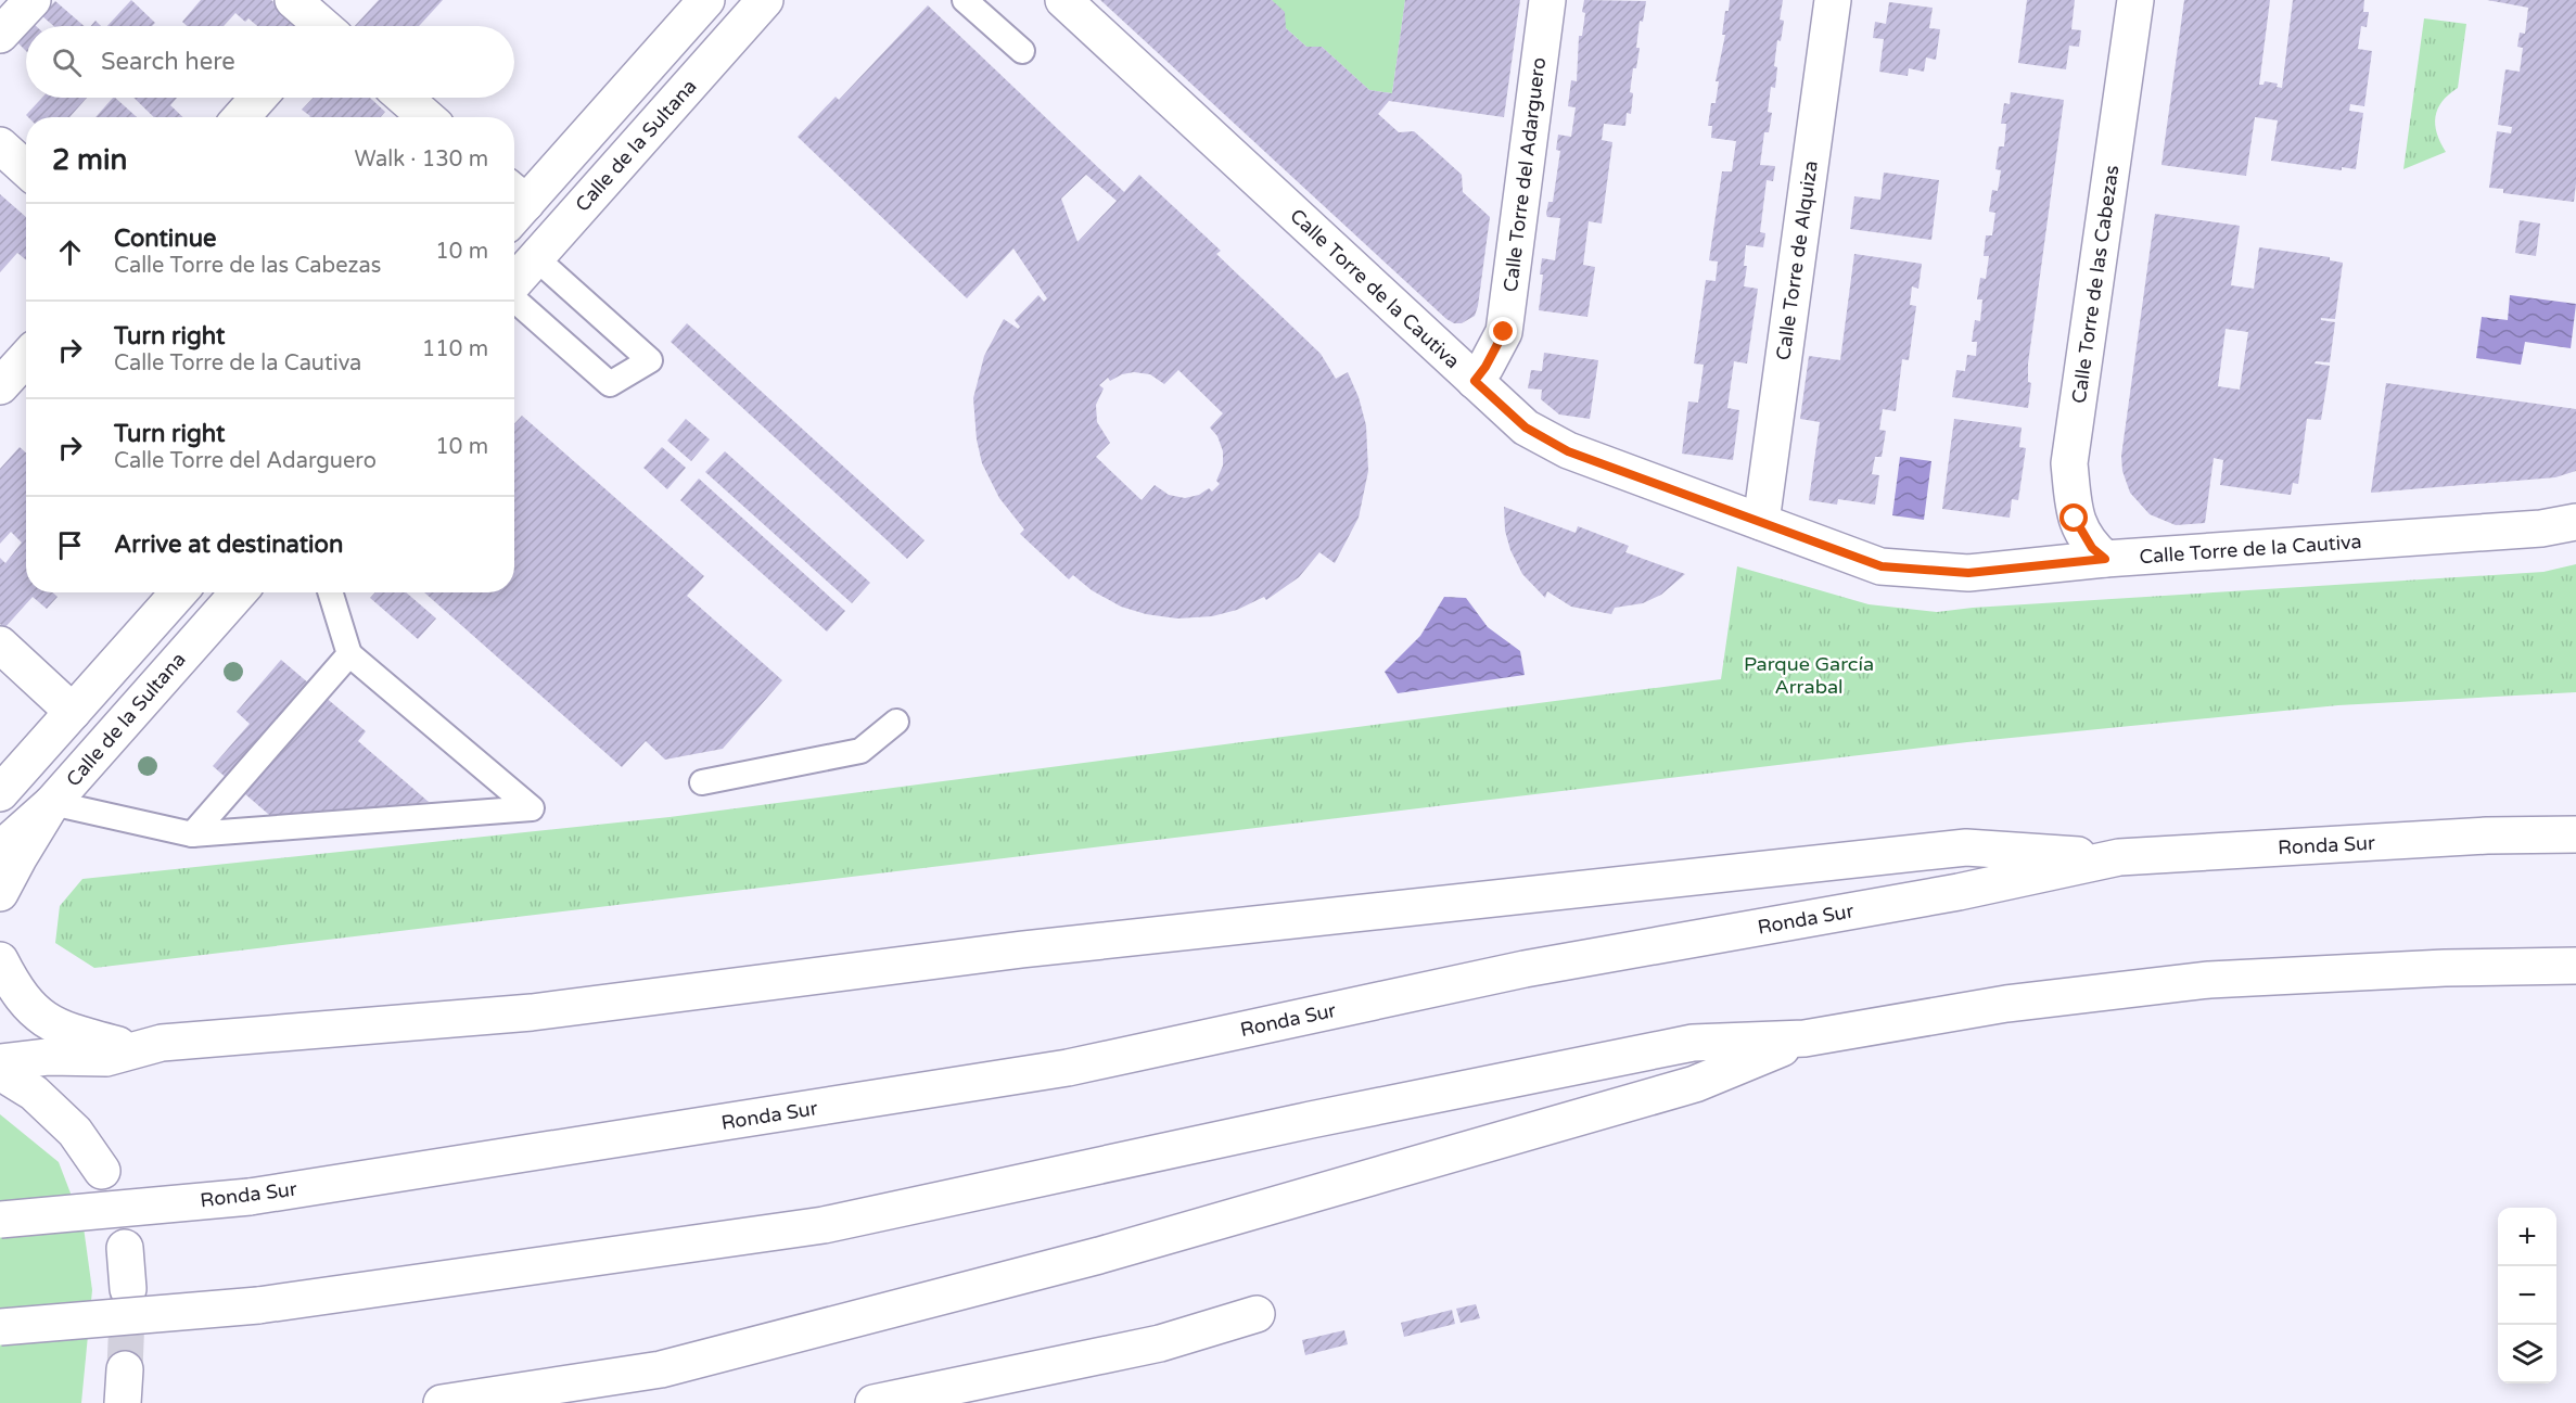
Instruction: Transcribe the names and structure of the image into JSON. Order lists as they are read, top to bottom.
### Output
{
  "streets": {
    "main road": [
      "Calle de la Sultana",
      "Calle Torre del Adarguero",
      "Calle Torre de Alquiza",
      "Calle Torre de las Cabezas",
      "Calle Torre de la Cautiva",
      "Ronda Sur"
    ]
  },
  "crossings": [
    ["Calle Torre del Adarguero", "Calle Torre de la Cautiva"],
    ["Calle Torre de Alquiza", "Calle Torre de la Cautiva"],
    ["Calle Torre de las Cabezas", "Calle Torre de la Cautiva"]
  ],
  "parks": ["Parque García Arrabal"],
  "page": {
    "search": "Search here",
    "heading": ["2 min", "Walk · 130 m"],
    "list": [
      ["Continue", "Calle Torre de las Cabezas", "10 m"],
      ["Turn right", "Calle Torre de la Cautiva", "110 m"],
      ["Turn right", "Calle Torre del Adarguero", "10 m"],
      "Arrive at destination"
    ],
    "map_buttons": ["+", "−"]
  }
}
